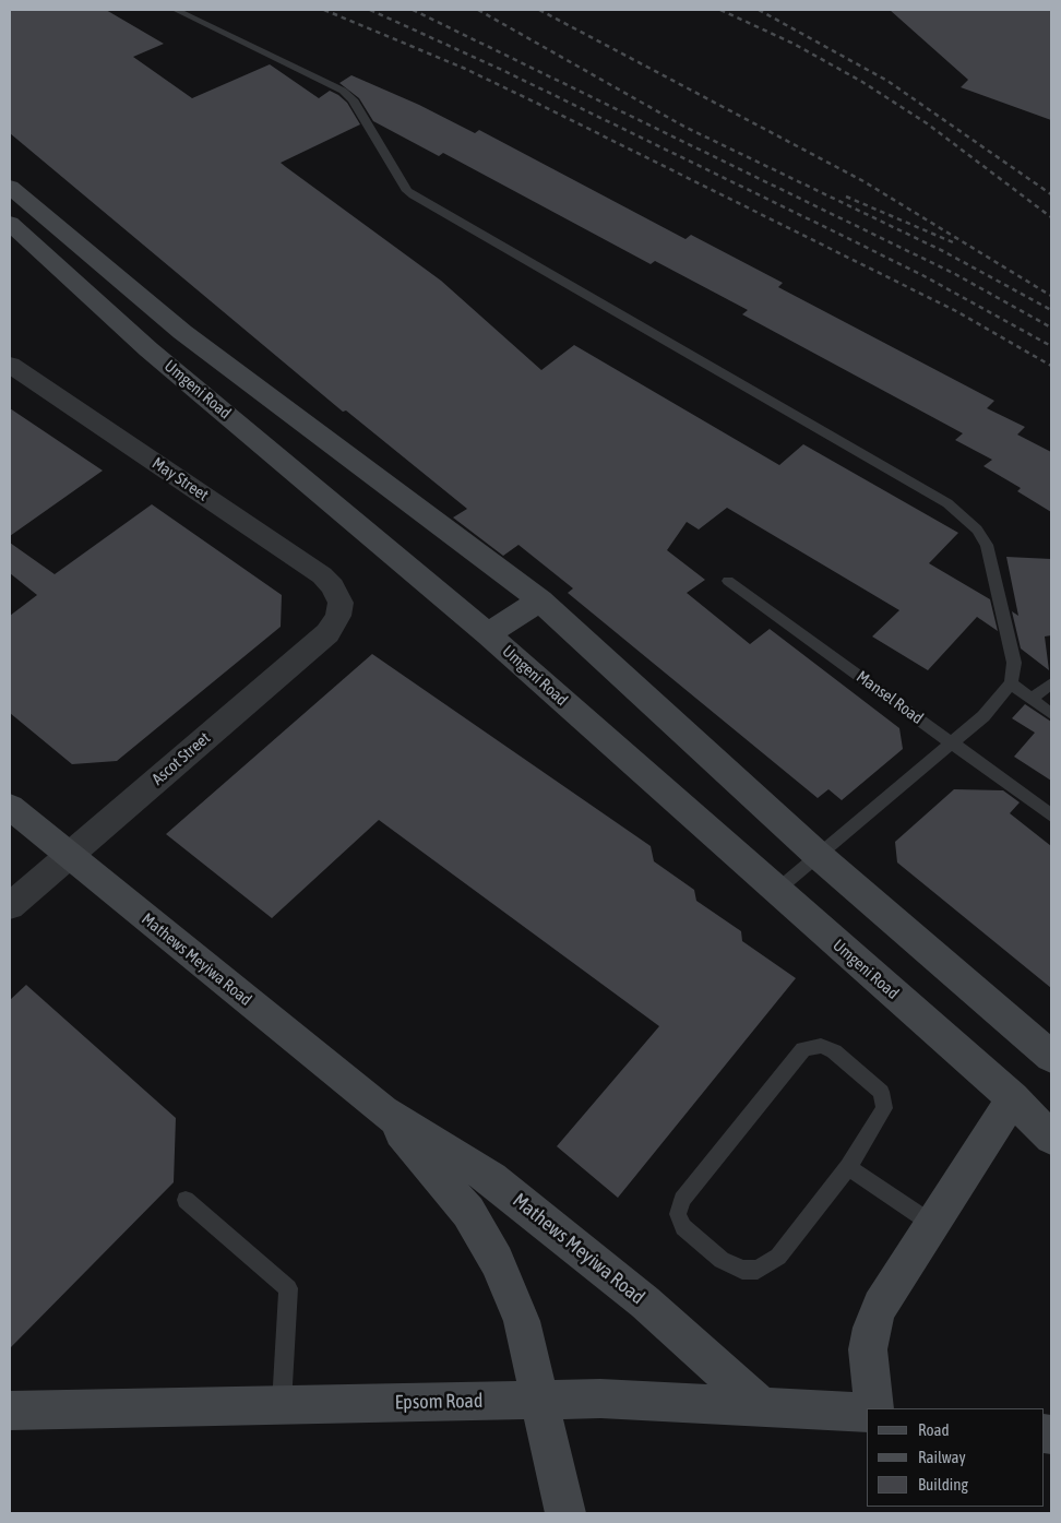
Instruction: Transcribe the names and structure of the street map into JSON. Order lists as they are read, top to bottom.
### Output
{
  "streets": {
    "main road": ["Umgeni Road", "Mathews Meyiwa Road", "Epsom Road"],
    "street": ["May Street", "Ascot Street"],
    "lane": ["Mansel Road"]
  },
  "crossings": [
    ["May Street", "Ascot Street"],
    ["Ascot Street", "Mathews Meyiwa Road"],
    ["Mathews Meyiwa Road", "Epsom Road"]
  ],
  "legend": ["Road", "Railway", "Building"]
}
